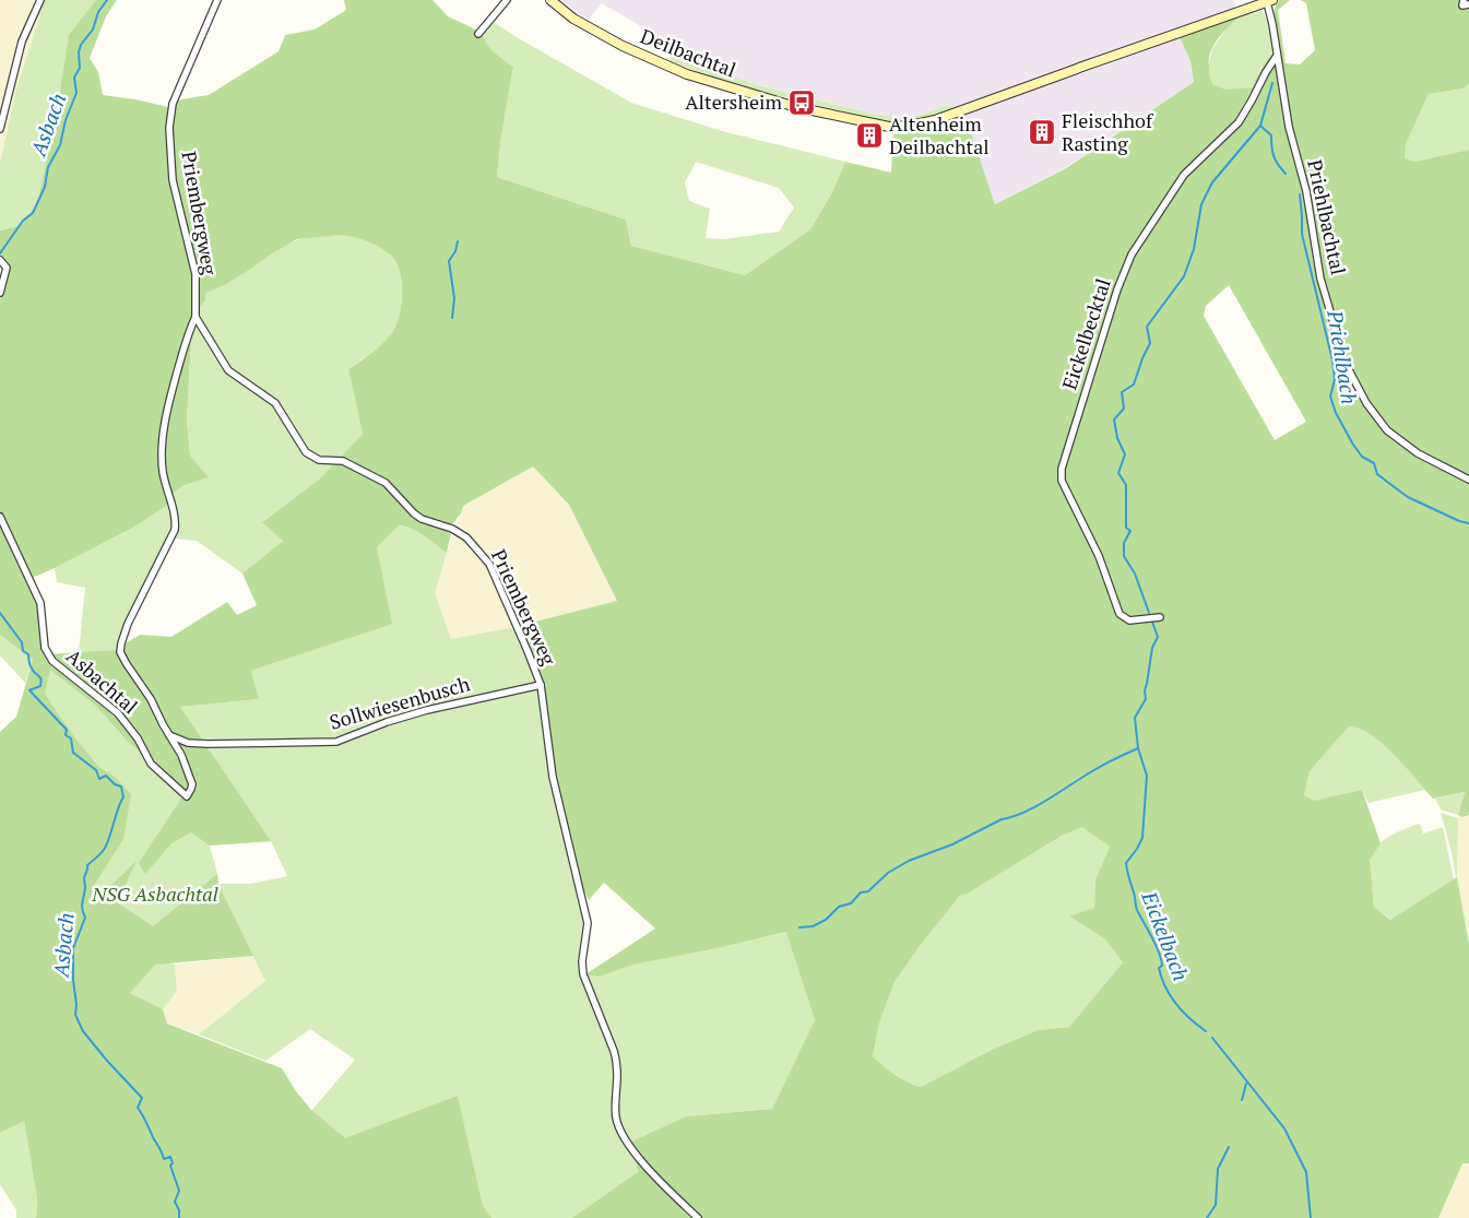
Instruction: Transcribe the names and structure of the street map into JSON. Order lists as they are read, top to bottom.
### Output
{
  "streets": {
    "street": [
      "Deilbachtal",
      "Priembergweg",
      "Priehlbachtal",
      "Eickelbecktal",
      "Asbachtal",
      "Sollwiesenbusch"
    ]
  },
  "crossings": [
    ["Deilbachtal", "Priehlbachtal"],
    ["Priembergweg", "Sollwiesenbusch"],
    ["Priehlbachtal", "Eickelbecktal"],
    ["Asbachtal", "Sollwiesenbusch"]
  ],
  "water": ["Asbach", "Priehlbach", "Eickelbach"],
  "parks": ["NSG Asbachtal"],
  "places": {
    "bus stop": ["Altersheim"],
    "building": ["Fleischhof Rasting", "Altenheim Deilbachtal"]
  }
}
